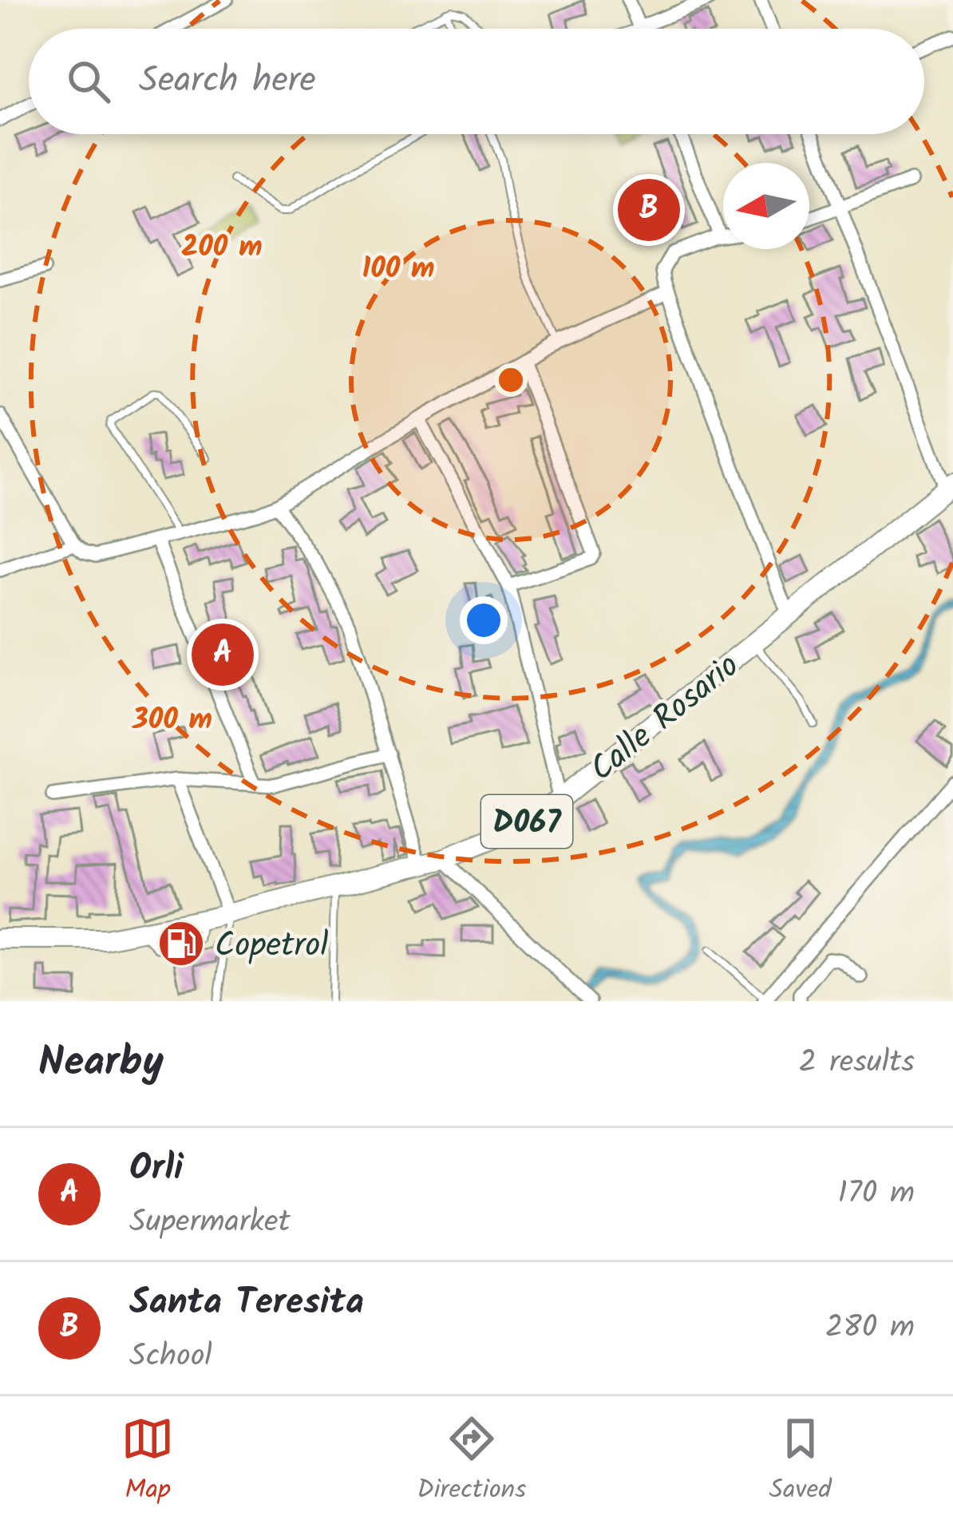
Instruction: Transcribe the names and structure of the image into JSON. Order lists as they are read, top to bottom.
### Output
{
  "streets": {
    "main road": ["Calle Rosario", "D067"]
  },
  "places": {
    "fuel station": ["Copetrol"]
  },
  "north": "left",
  "page": {
    "search": "Search here",
    "pins": ["B", "A"],
    "heading": ["Nearby", "2 results"],
    "list": [
      {
        "mark": "A",
        "name": "Orli",
        "note": "Supermarket",
        "value": "170 m"
      },
      {
        "mark": "B",
        "name": "Santa Teresita",
        "note": "School",
        "value": "280 m"
      }
    ],
    "nav": ["Map", "Directions", "Saved"]
  },
  "rings": ["200 m", "100 m", "300 m"]
}
